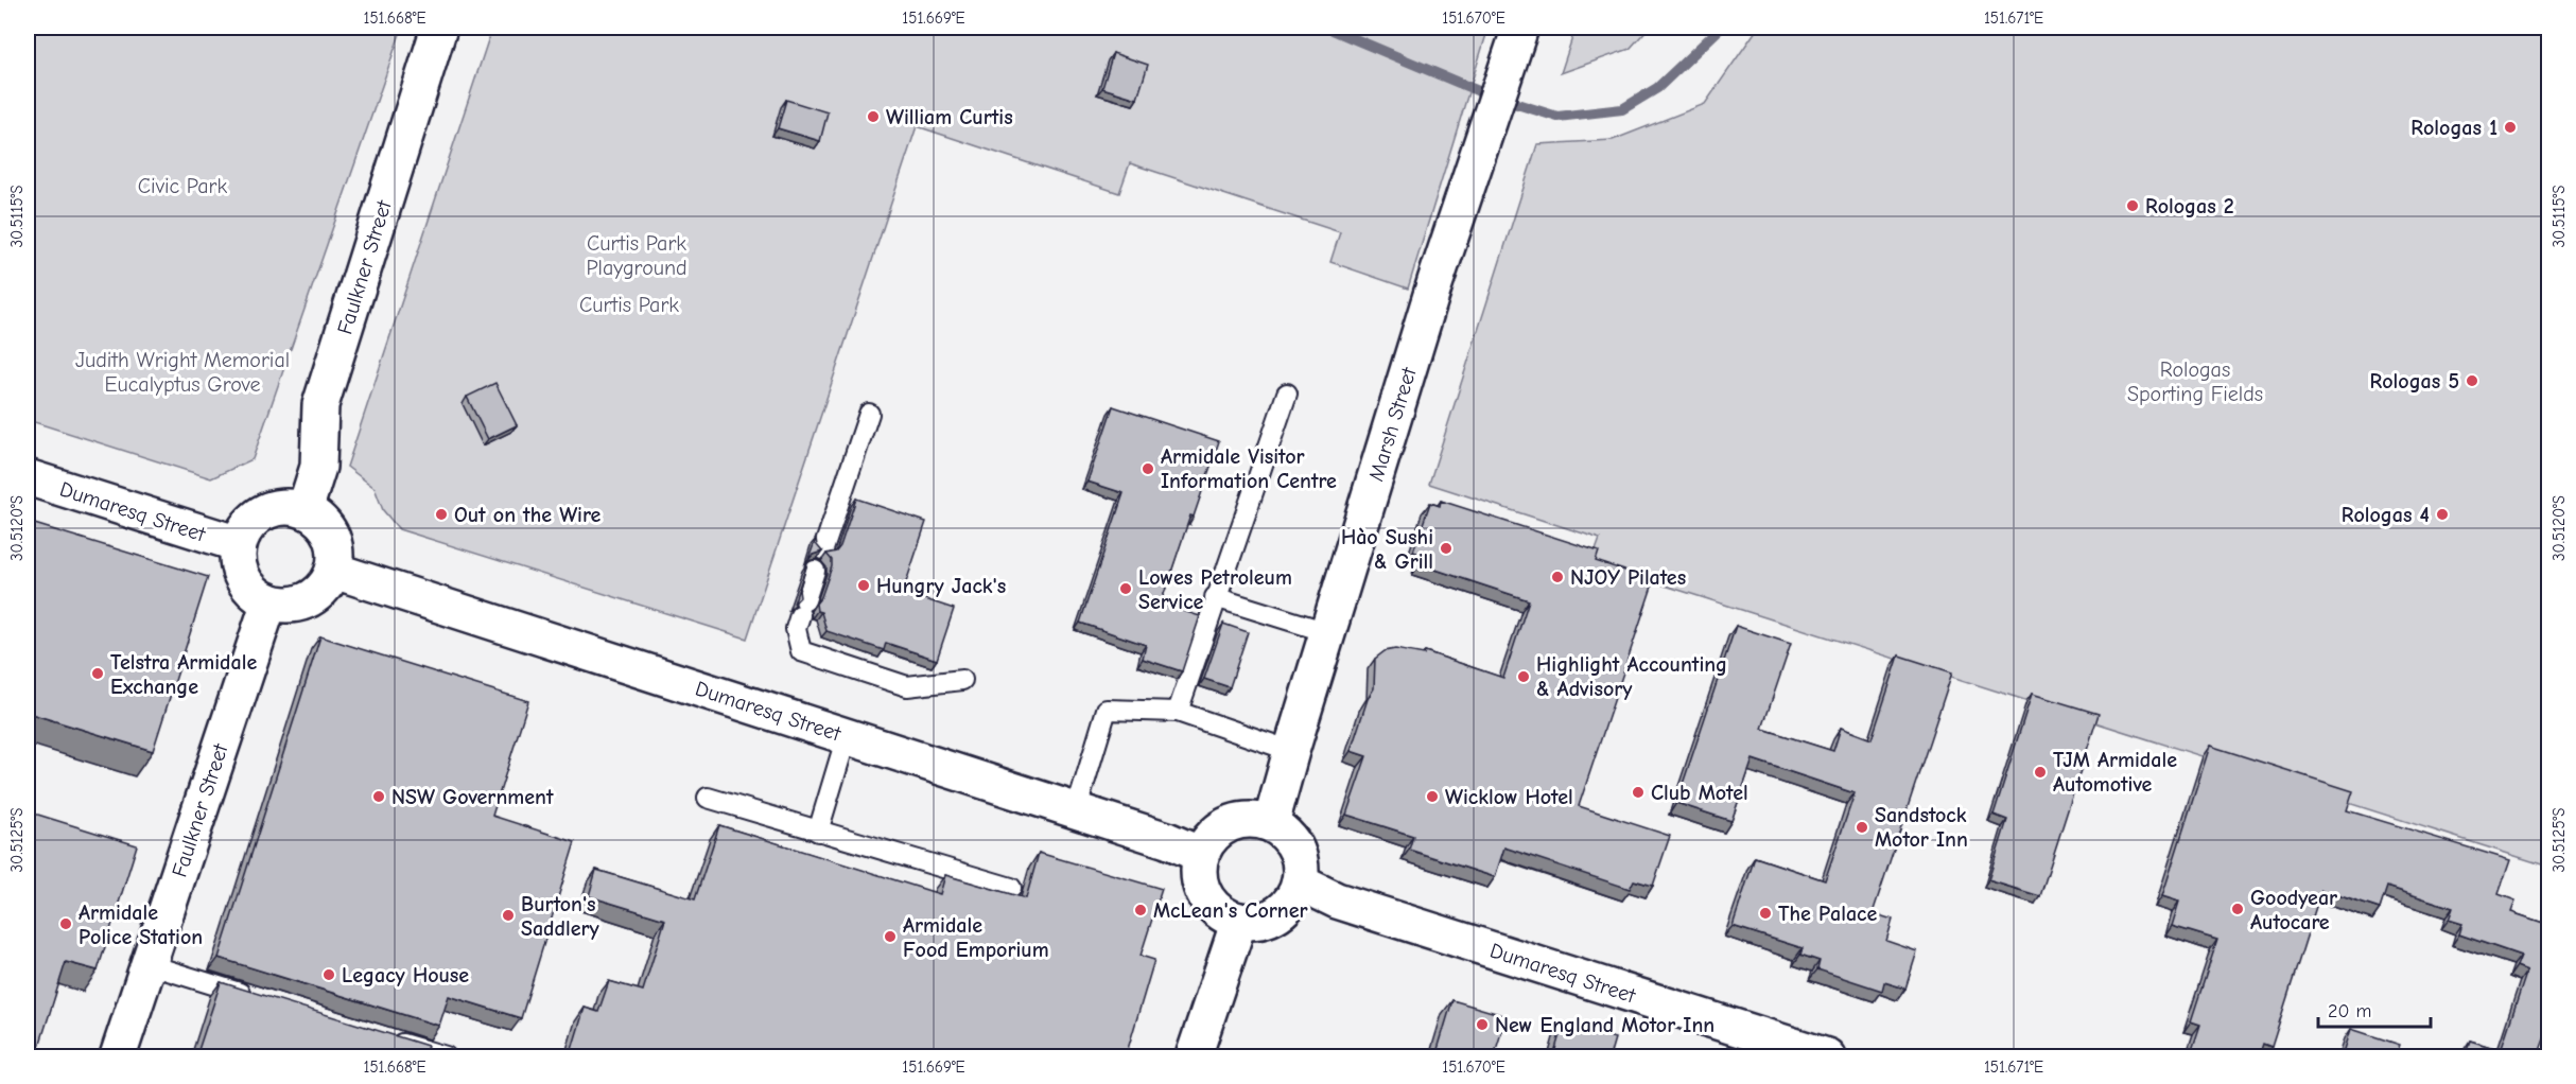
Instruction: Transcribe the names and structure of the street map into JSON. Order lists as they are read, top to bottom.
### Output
{
  "streets": {
    "street": ["Faulkner Street", "Marsh Street", "Dumaresq Street"]
  },
  "crossings": [
    ["Faulkner Street", "Dumaresq Street"],
    ["Marsh Street", "Dumaresq Street"]
  ],
  "parks": [
    "Civic Park",
    "Curtis Park Playground",
    "Curtis Park",
    "Judith Wright Memorial Eucalyptus Grove",
    "Rologas Sporting Fields"
  ],
  "places": [
    "William Curtis",
    "Rologas 1",
    "Rologas 2",
    "Rologas 5",
    "Armidale Visitor Information Centre",
    "Out on the Wire",
    "Rologas 4",
    "Hào Sushi & Grill",
    "NJOY Pilates",
    "Hungry Jack's",
    "Lowes Petroleum Service",
    "Telstra Armidale Exchange",
    "Highlight Accounting & Advisory",
    "TJM Armidale Automotive",
    "Club Motel",
    "NSW Government",
    "Wicklow Hotel",
    "Sandstock Motor Inn",
    "Goodyear Autocare",
    "McLean's Corner",
    "The Palace",
    "Burton's Saddlery",
    "Armidale Police Station",
    "Armidale Food Emporium",
    "Legacy House",
    "New England Motor Inn"
  ],
  "scale_bar": "20 m",
  "coordinates": [
    "151.668°E",
    "151.669°E",
    "151.670°E",
    "151.671°E",
    "30.5115°S",
    "30.5120°S",
    "30.5125°S"
  ]
}
